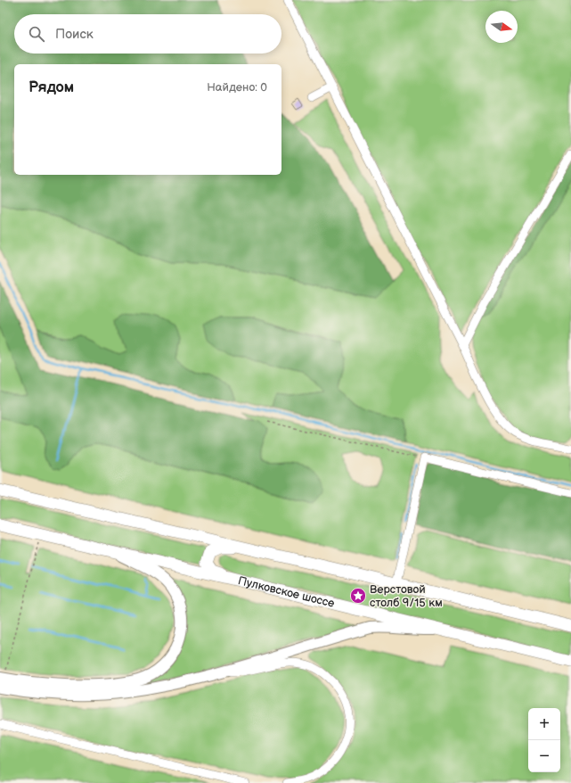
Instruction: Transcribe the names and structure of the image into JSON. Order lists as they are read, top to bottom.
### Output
{
  "streets": {
    "highway": ["Пулковское шоссе"]
  },
  "places": {
    "place": ["Верстовой столб 9/15 км"]
  },
  "north": "right",
  "page": {
    "search": "Поиск",
    "heading": ["Рядом", "Найдено: 0"],
    "map_buttons": ["+", "−"]
  }
}
